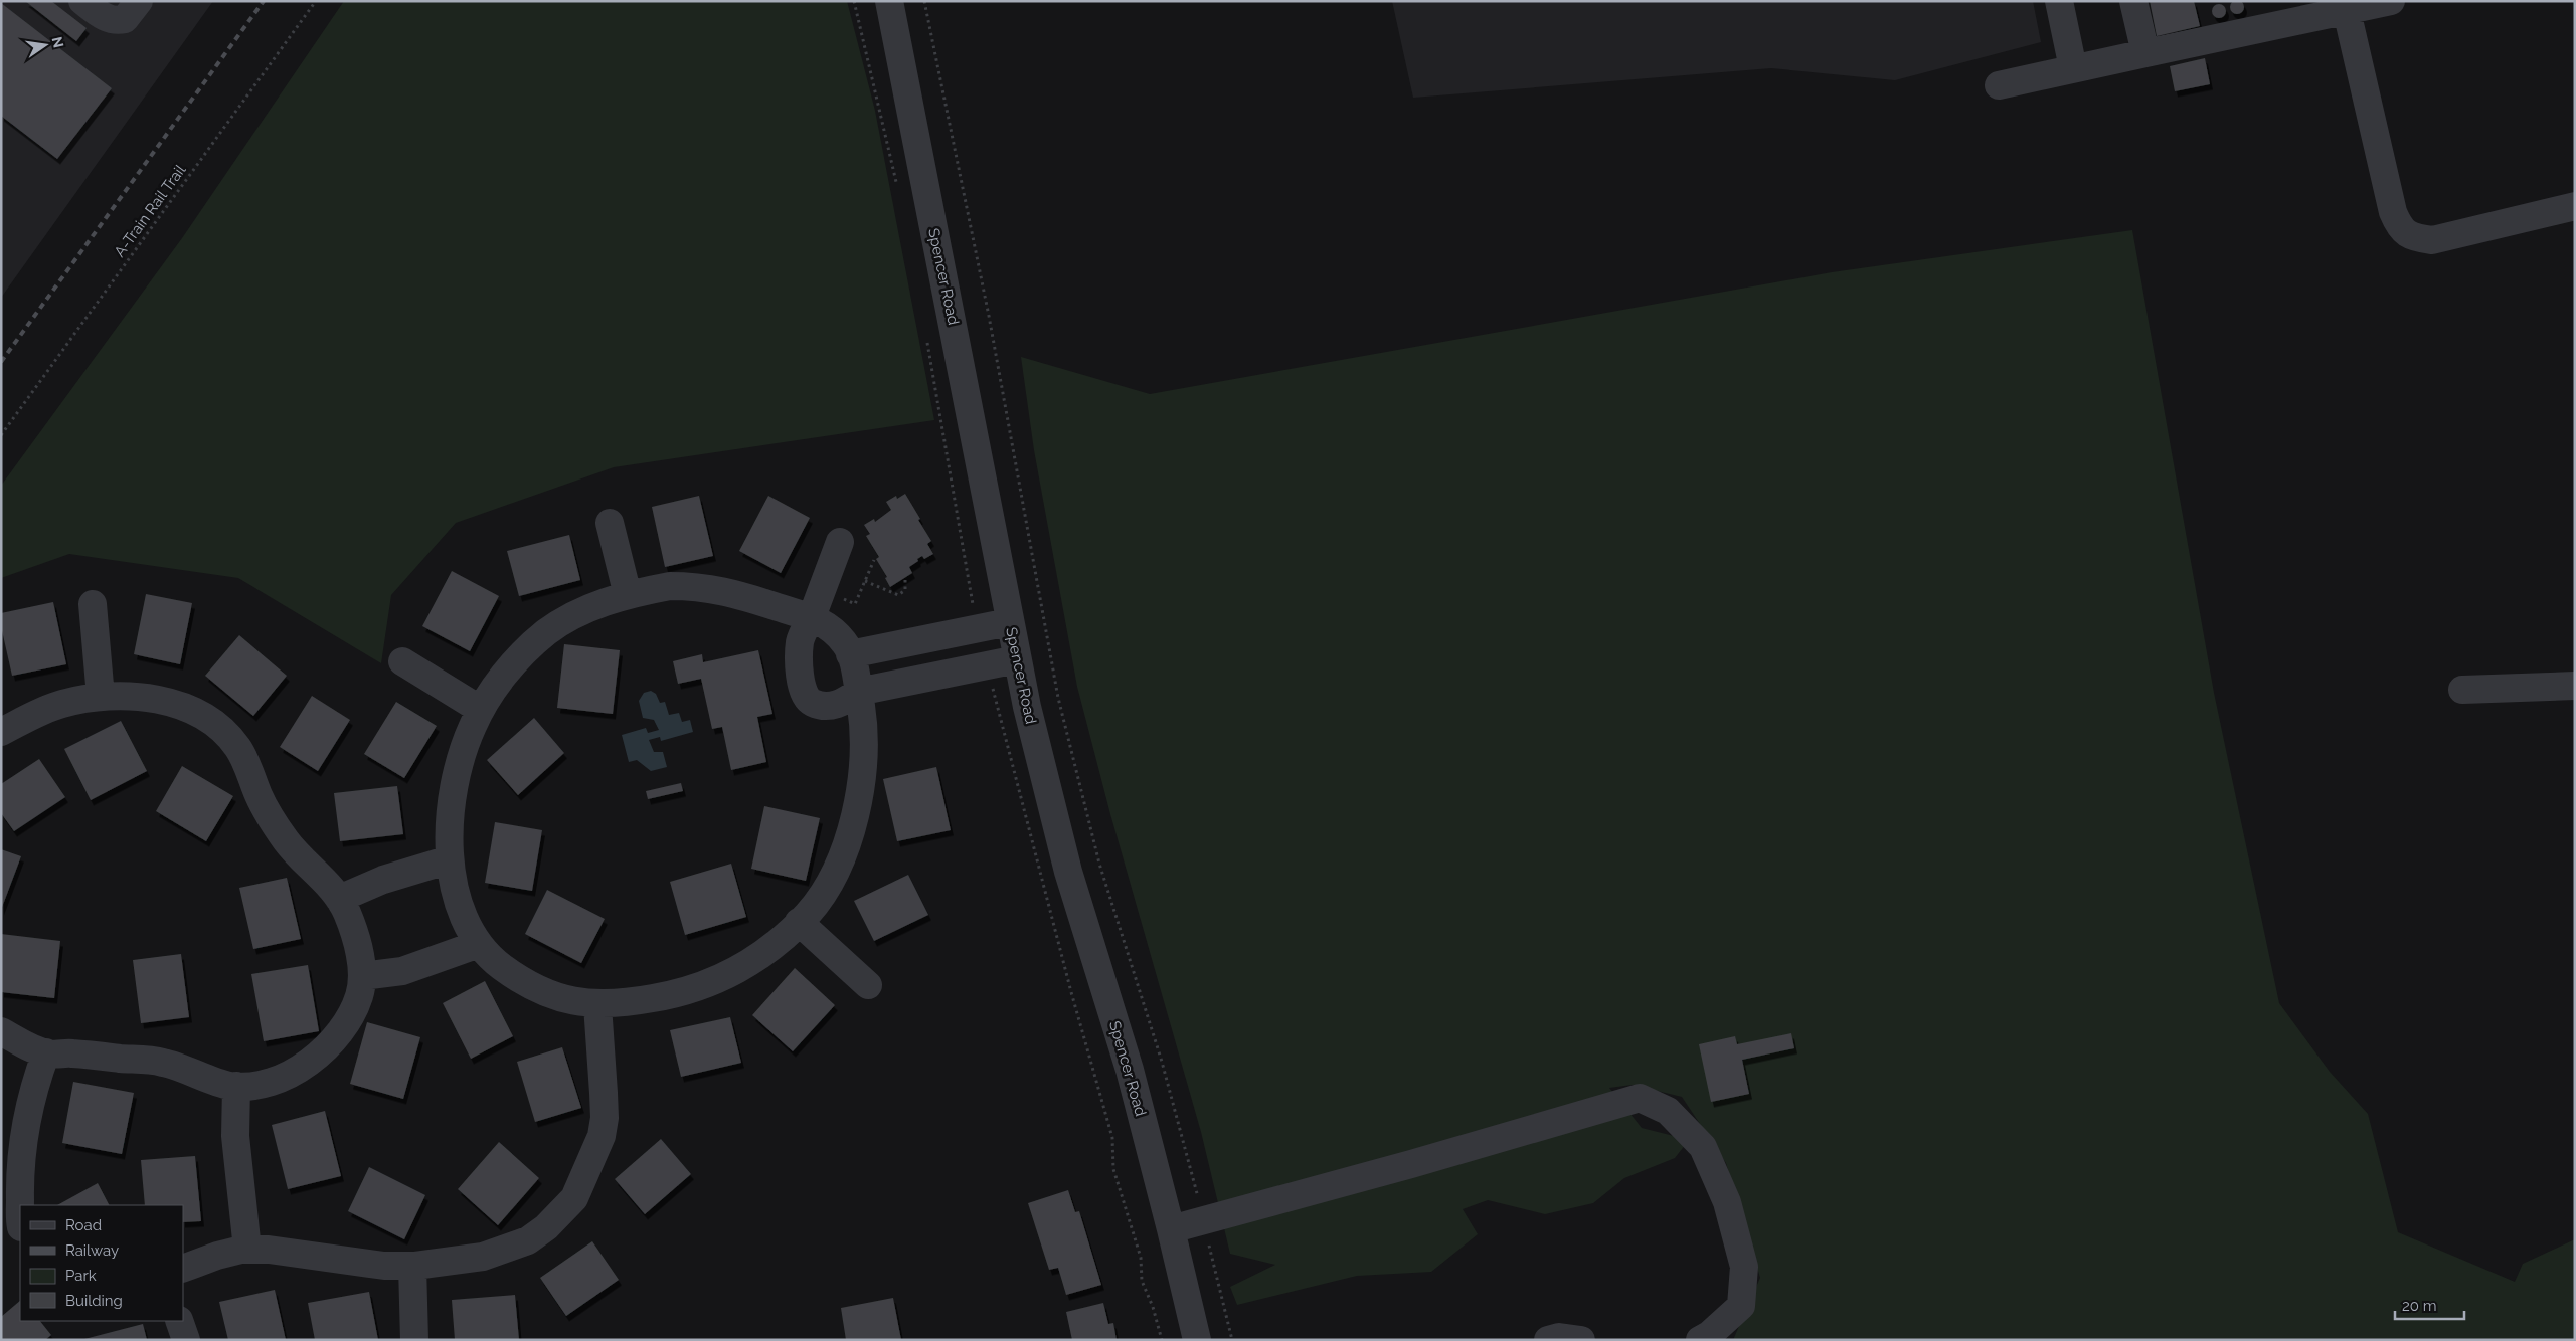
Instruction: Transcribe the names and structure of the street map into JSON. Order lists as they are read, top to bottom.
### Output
{
  "streets": {
    "street": ["Spencer Road"],
    "path": ["A-Train Rail Trail"]
  },
  "legend": [
    "Road",
    "Railway",
    "Park",
    "Building"
  ],
  "scale_bar": "20 m",
  "north": "right"
}
